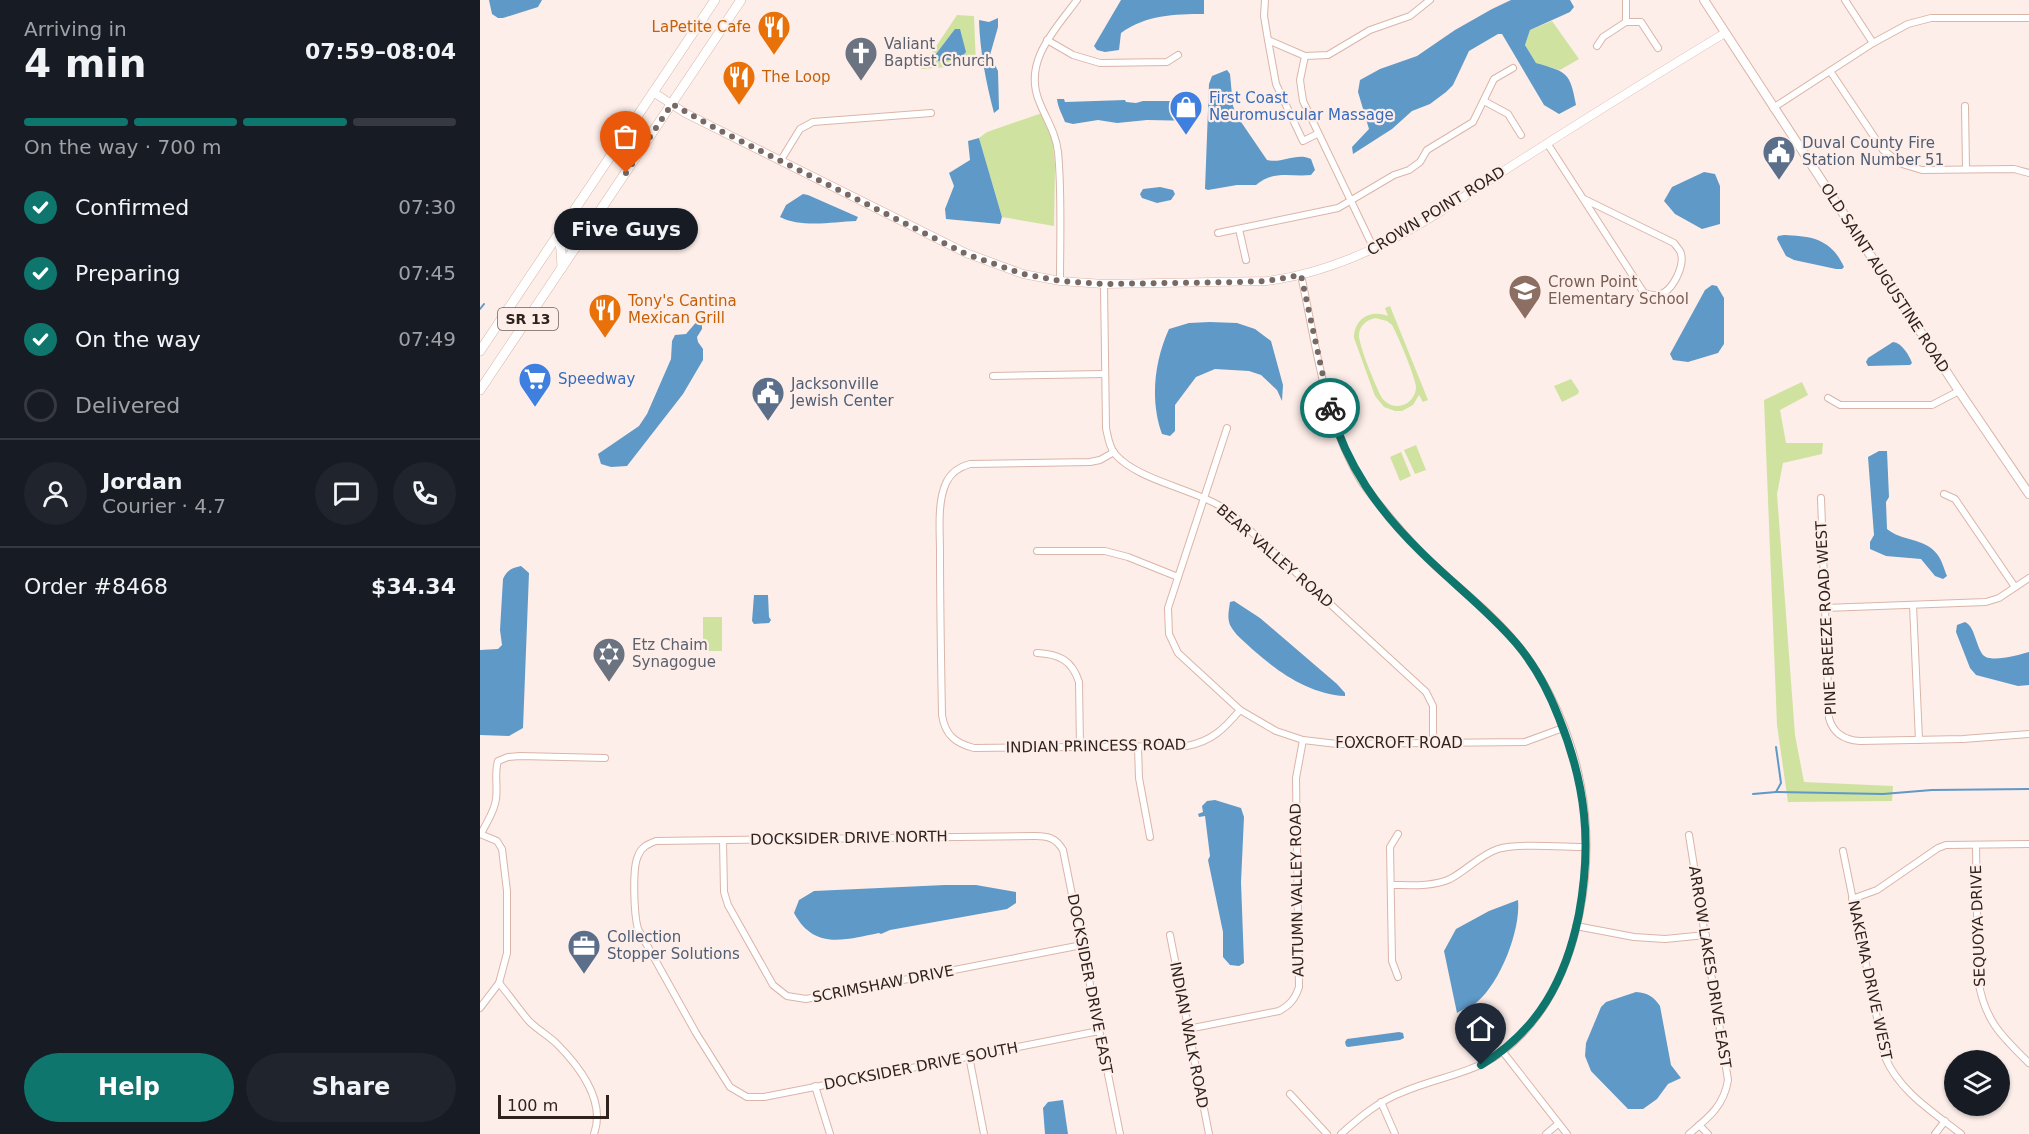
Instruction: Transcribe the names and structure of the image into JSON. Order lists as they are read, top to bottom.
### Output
{
  "streets": {
    "main road": ["OLD SAINT AUGUSTINE ROAD", "SR 13"],
    "street": [
      "CROWN POINT ROAD",
      "BEAR VALLEY ROAD",
      "PINE BREEZE ROAD WEST",
      "FOXCROFT ROAD",
      "INDIAN PRINCESS ROAD",
      "DOCKSIDER DRIVE NORTH",
      "AUTUMN VALLEY ROAD",
      "SEQUOYA DRIVE",
      "ARROW LAKES DRIVE EAST",
      "NAKEMA DRIVE WEST",
      "SCRIMSHAW DRIVE",
      "DOCKSIDER DRIVE EAST",
      "INDIAN WALK ROAD",
      "DOCKSIDER DRIVE SOUTH"
    ]
  },
  "crossings": [
    ["CROWN POINT ROAD", "OLD SAINT AUGUSTINE ROAD"],
    ["CROWN POINT ROAD", "SR 13"],
    ["BEAR VALLEY ROAD", "FOXCROFT ROAD"],
    ["BEAR VALLEY ROAD", "INDIAN PRINCESS ROAD"],
    ["FOXCROFT ROAD", "INDIAN PRINCESS ROAD"],
    ["FOXCROFT ROAD", "AUTUMN VALLEY ROAD"],
    ["DOCKSIDER DRIVE NORTH", "SCRIMSHAW DRIVE"],
    ["DOCKSIDER DRIVE NORTH", "DOCKSIDER DRIVE EAST"],
    ["DOCKSIDER DRIVE NORTH", "DOCKSIDER DRIVE SOUTH"],
    ["AUTUMN VALLEY ROAD", "INDIAN WALK ROAD"],
    ["SCRIMSHAW DRIVE", "DOCKSIDER DRIVE EAST"],
    ["DOCKSIDER DRIVE EAST", "DOCKSIDER DRIVE SOUTH"]
  ],
  "places": {
    "restaurant": ["LaPetite Cafe", "The Loop", "Tony's Cantina Mexican Grill"],
    "church": ["Valiant Baptist Church"],
    "shop": ["First Coast Neuromuscular Massage"],
    "other": ["Five Guys"],
    "public building": ["Duval County Fire Station Number 51", "Jacksonville Jewish Center"],
    "school or university": ["Crown Point Elementary School"],
    "supermarket": ["Speedway"],
    "synagogue": ["Etz Chaim Synagogue"],
    "office": ["Collection Stopper Solutions"]
  },
  "scale_bar": "100 m",
  "page": {
    "heading": ["4 min", "Arriving in", "07:59–08:04"],
    "panel": [
      "Jordan",
      "Courier · 4.7",
      "Order #8468",
      "$34.34"
    ],
    "bar": "On the way · 700 m",
    "list": [
      ["Confirmed", "07:30"],
      ["Preparing", "07:45"],
      ["On the way", "07:49"],
      "Delivered"
    ],
    "bubble": "Five Guys",
    "buttons": ["Help", "Share"],
    "scale": "100 m"
  }
}
